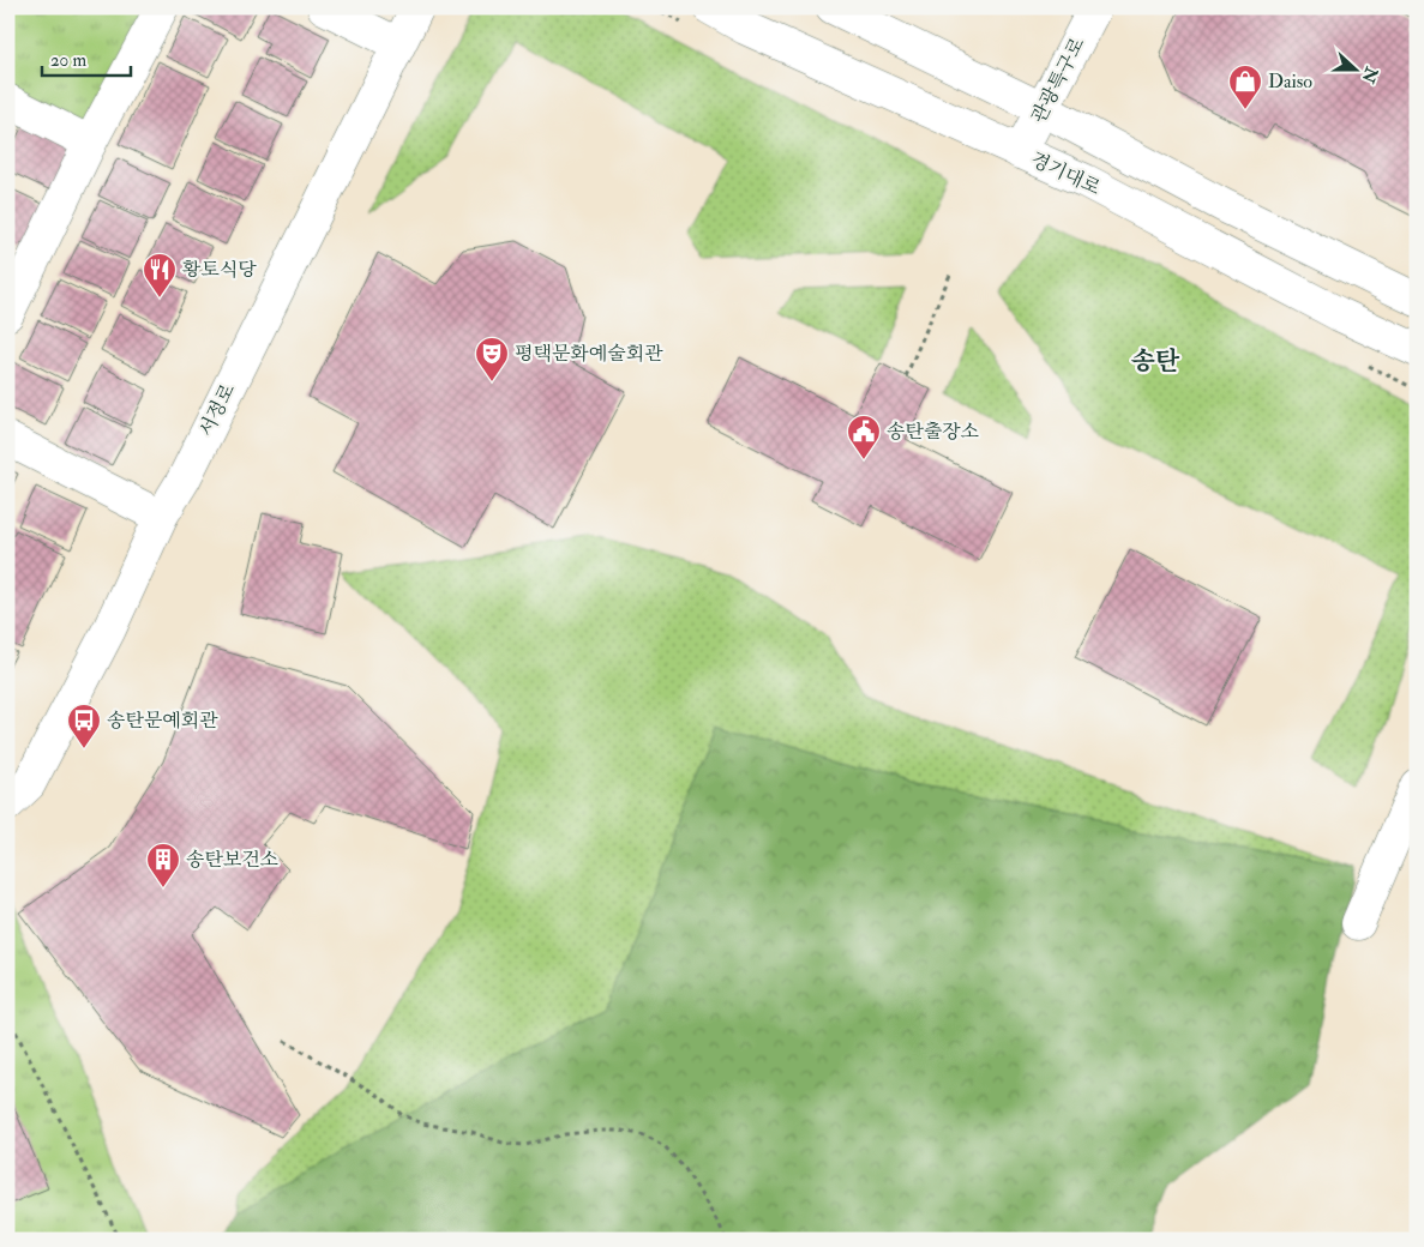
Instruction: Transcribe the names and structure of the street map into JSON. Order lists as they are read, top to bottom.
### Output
{
  "streets": {
    "street": ["관광특구로", "경기대로", "서정로"]
  },
  "crossings": [
    ["관광특구로", "경기대로"]
  ],
  "districts": ["송탄"],
  "places": {
    "shop": ["Daiso"],
    "restaurant": ["황토식당"],
    "theatre": ["평택문화예술회관"],
    "public building": ["송탄출장소"],
    "bus stop": ["송탄문예회관"],
    "building": ["송탄보건소"]
  },
  "scale_bar": "20 m",
  "north": "right"
}
